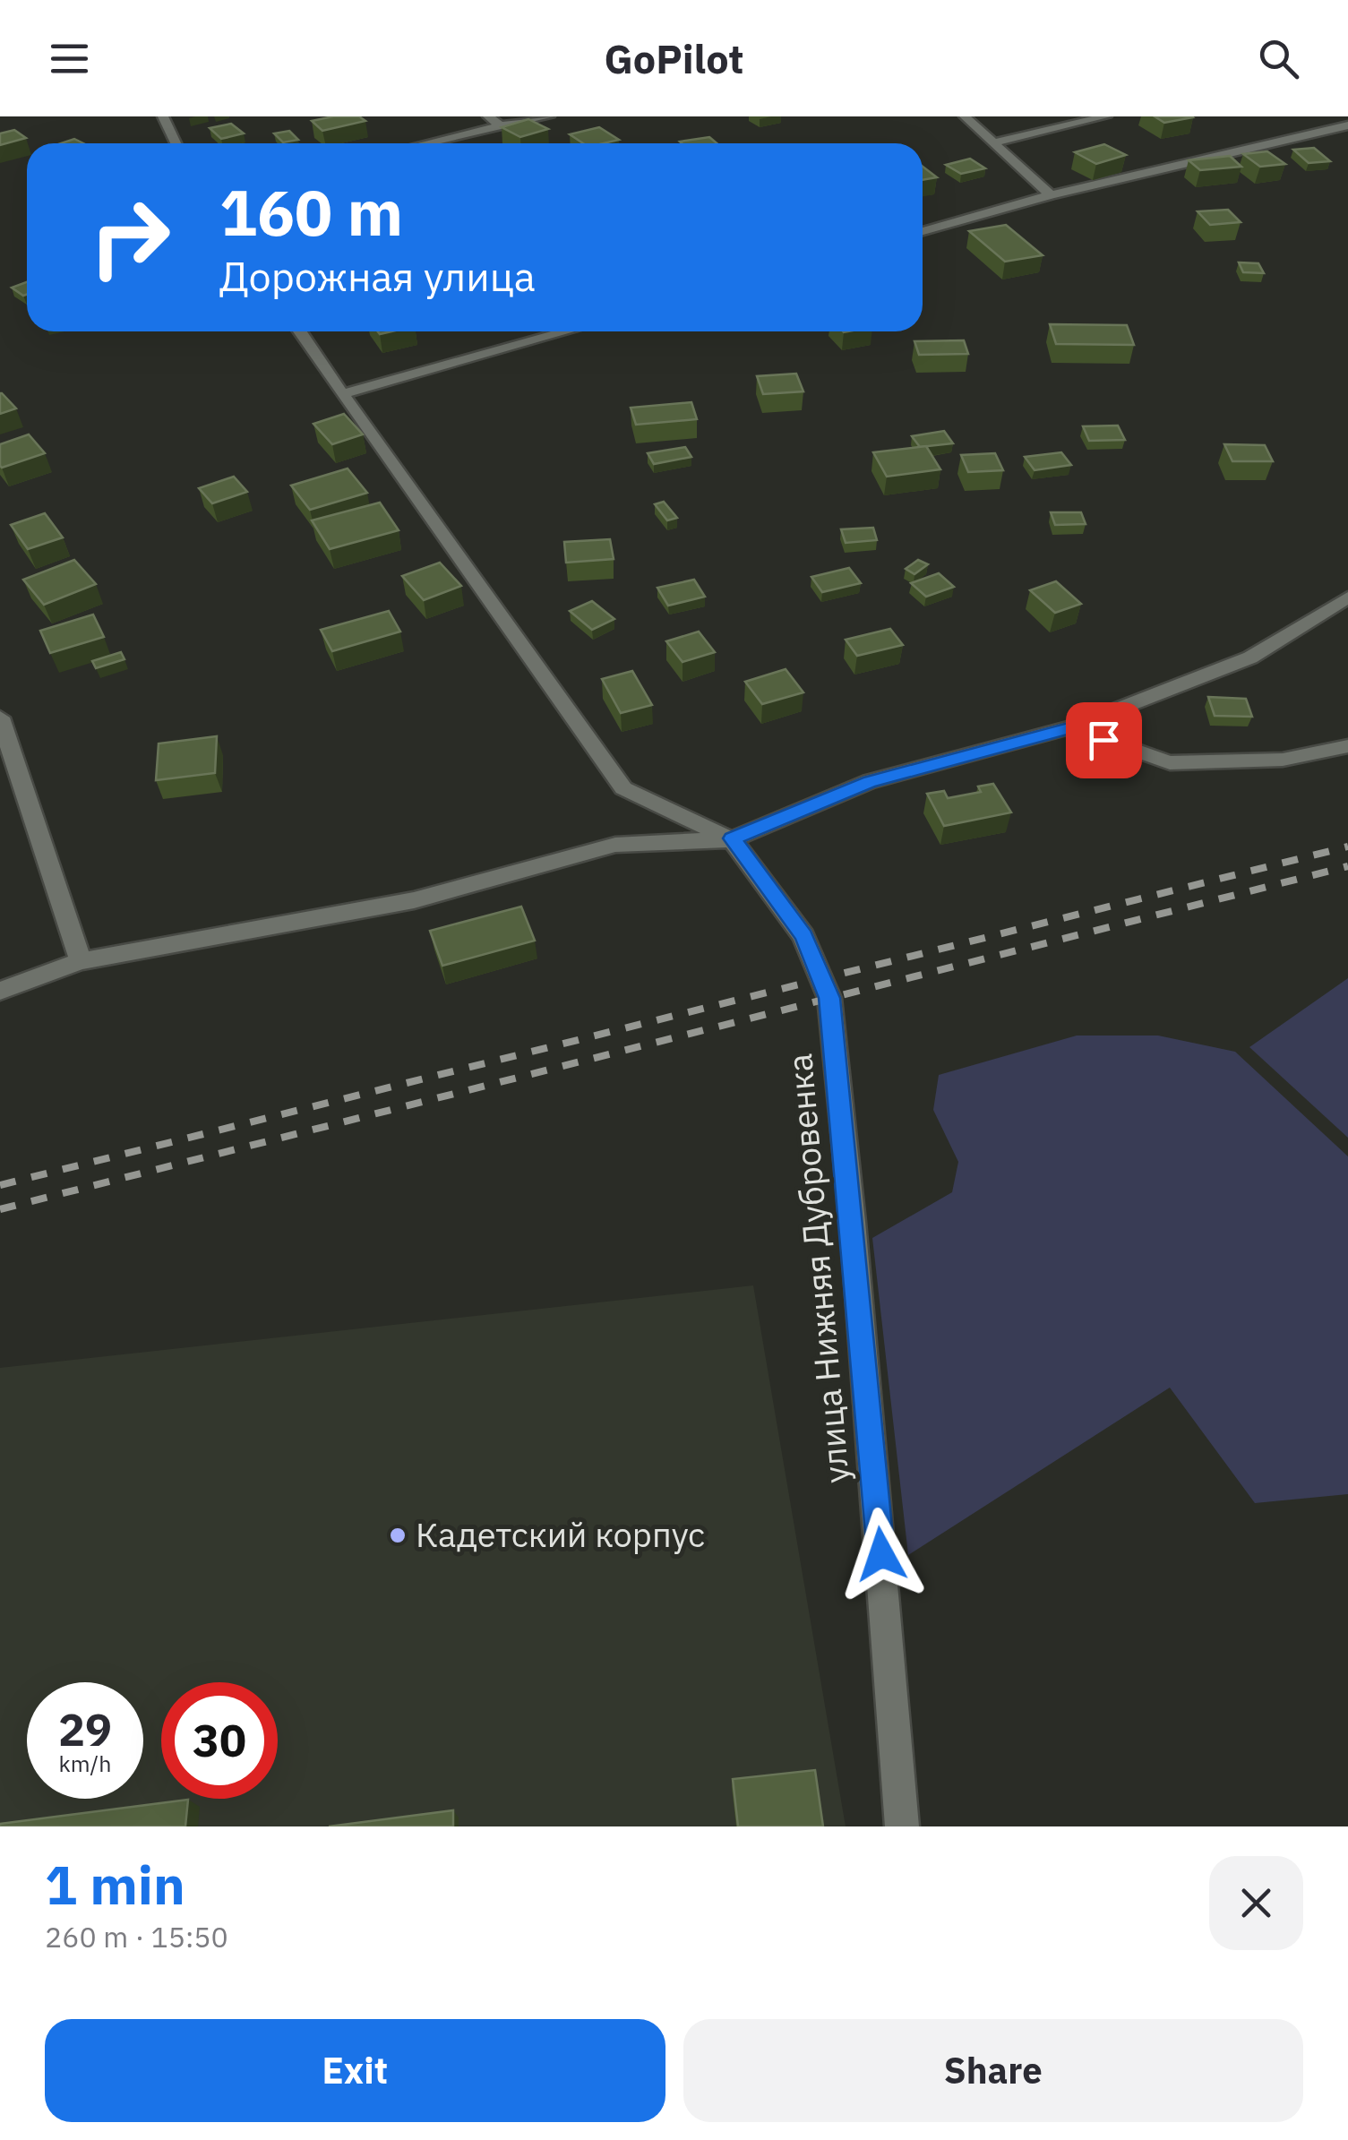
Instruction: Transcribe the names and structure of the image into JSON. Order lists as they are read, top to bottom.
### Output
{
  "streets": {
    "street": ["улица Нижняя Дубровенка"]
  },
  "places": ["Кадетский корпус"],
  "page": {
    "header": "GoPilot",
    "turn": ["160 m", "Дорожная улица"],
    "speed": "29 km/h",
    "limit": "30",
    "heading": ["1 min", "260 m · 15:50"],
    "buttons": ["Exit", "Share"]
  }
}
